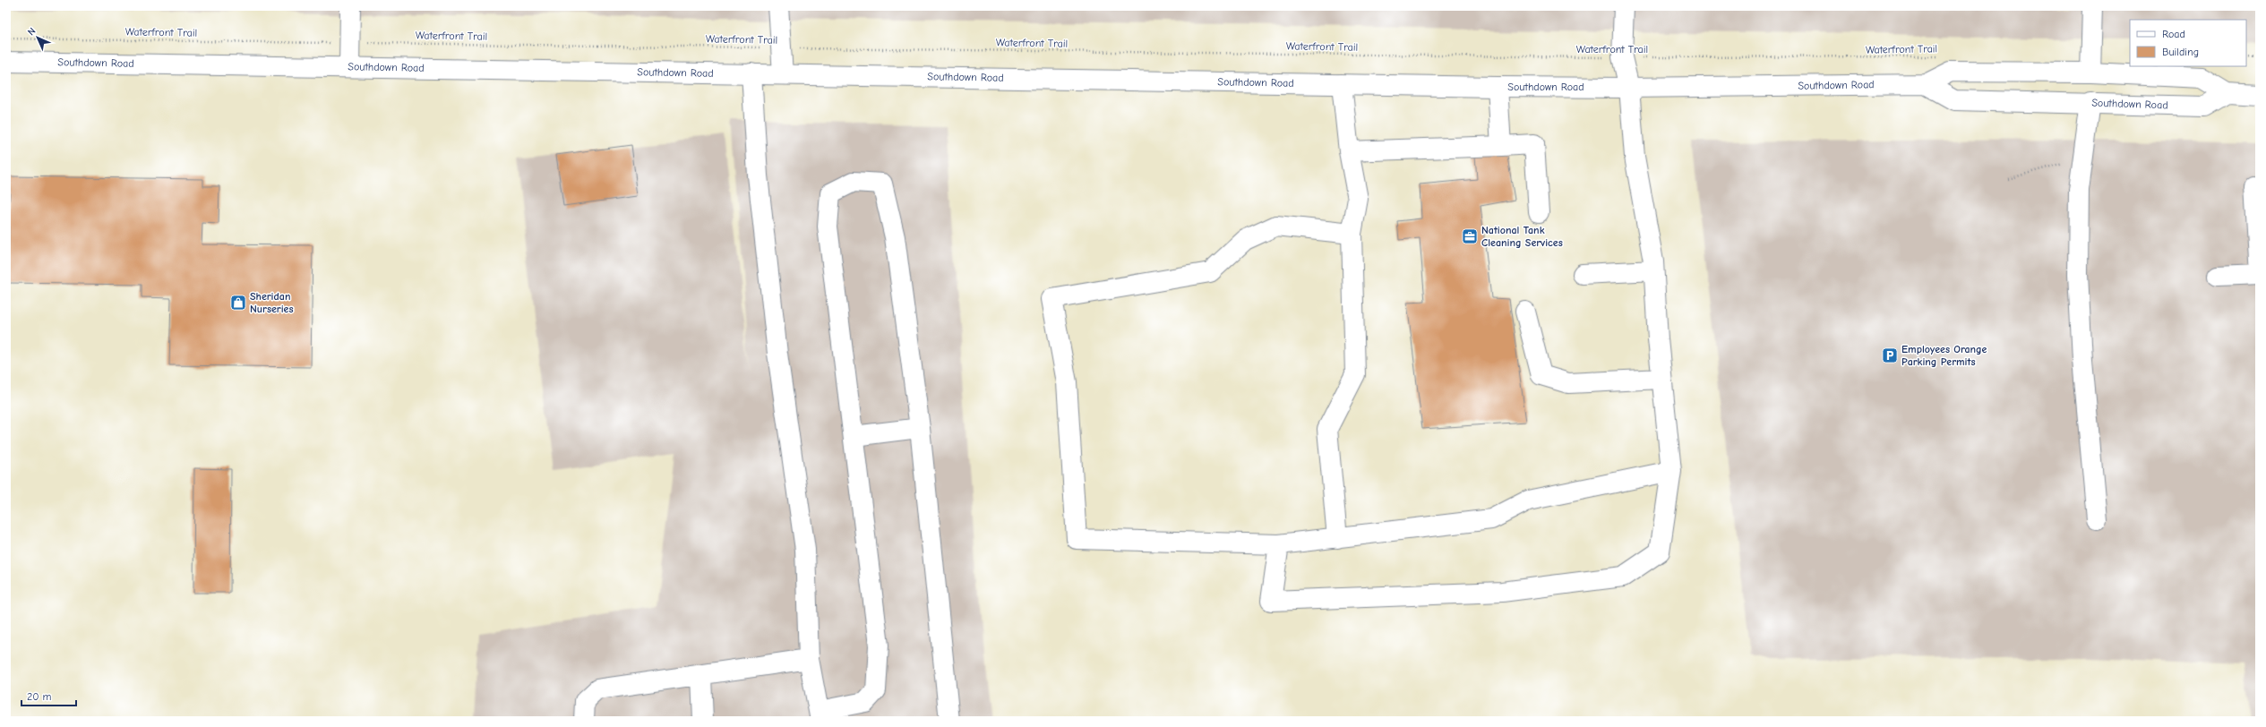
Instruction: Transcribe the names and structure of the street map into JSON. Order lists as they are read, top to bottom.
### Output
{
  "streets": {
    "main road": ["Southdown Road"],
    "path": ["Waterfront Trail"]
  },
  "places": {
    "office": ["National Tank Cleaning Services"],
    "shop": ["Sheridan Nurseries"],
    "parking": ["Employees Orange Parking Permits"]
  },
  "legend": ["Road", "Building"],
  "scale_bar": "20 m",
  "north": "top left"
}
